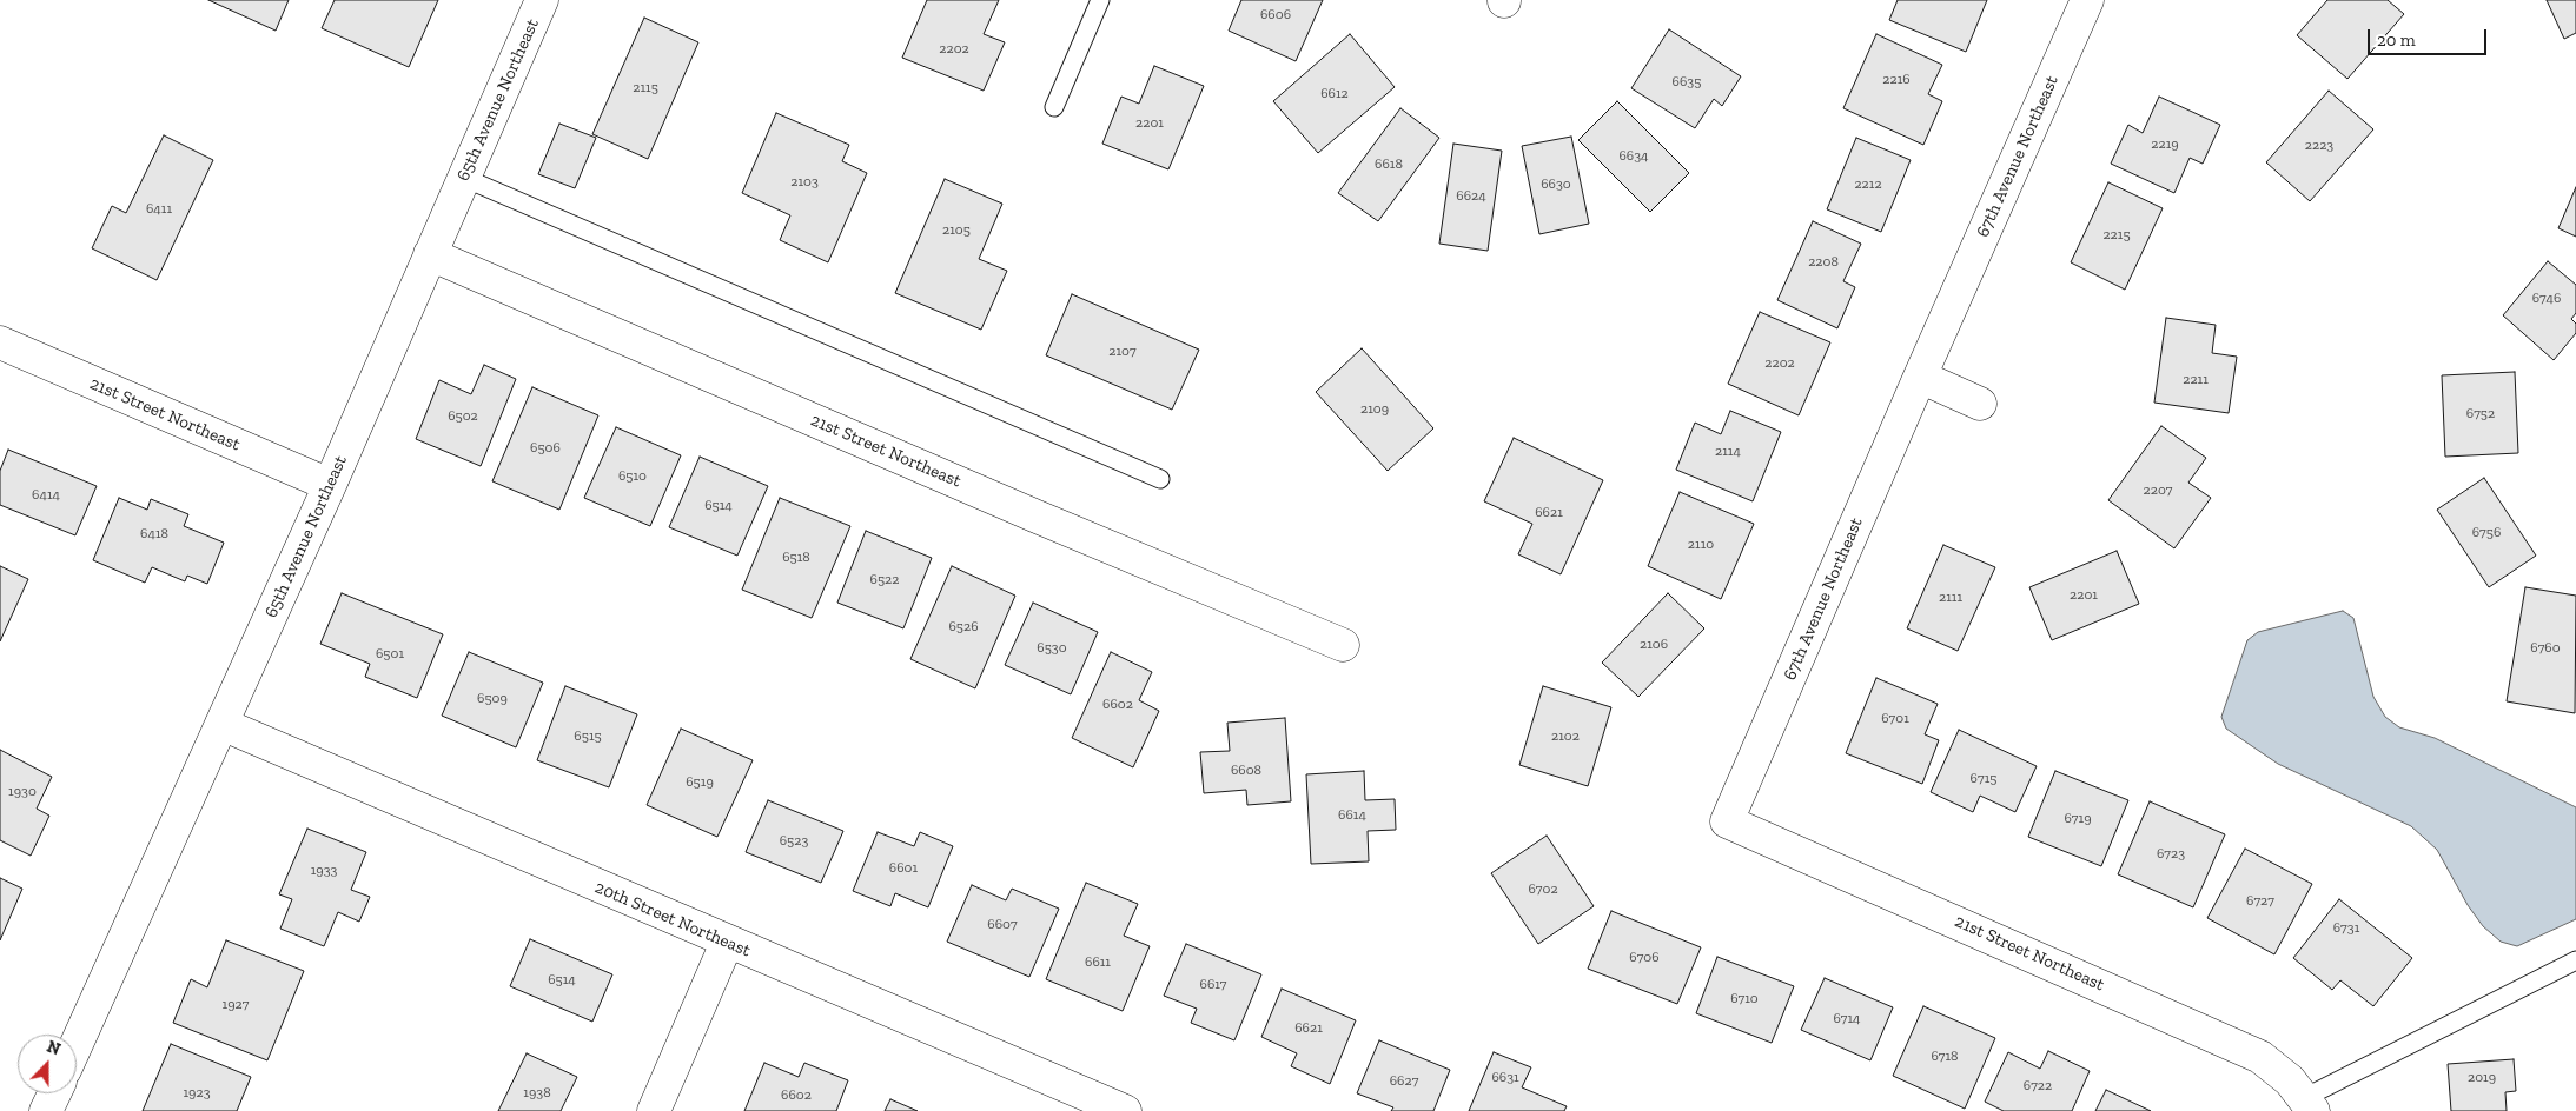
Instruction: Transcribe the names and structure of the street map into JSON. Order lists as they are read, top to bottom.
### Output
{
  "streets": {
    "street": [
      "65th Avenue Northeast",
      "67th Avenue Northeast",
      "21st Street Northeast",
      "20th Street Northeast"
    ]
  },
  "crossings": [
    ["65th Avenue Northeast", "21st Street Northeast"],
    ["65th Avenue Northeast", "20th Street Northeast"],
    ["67th Avenue Northeast", "21st Street Northeast"]
  ],
  "house_numbers": [
    "6606",
    "2202",
    "2216",
    "6635",
    "2115",
    "6612",
    "2201",
    "2219",
    "2223",
    "6634",
    "6618",
    "2103",
    "6630",
    "2212",
    "6624",
    "6411",
    "2105",
    "2215",
    "2208",
    "6746",
    "2107",
    "2202",
    "2211",
    "2109",
    "6752",
    "6502",
    "6506",
    "2114",
    "6510",
    "2207",
    "6414",
    "6514",
    "6621",
    "6756",
    "6418",
    "2110",
    "6518",
    "6522",
    "2201",
    "2111",
    "6526",
    "2106",
    "6530",
    "6760",
    "6501",
    "6509",
    "6602",
    "6701",
    "6515",
    "2102",
    "6608",
    "6715",
    "6519",
    "1930",
    "6614",
    "6719",
    "6523",
    "6723",
    "6601",
    "1933",
    "6702",
    "6727",
    "6607",
    "6731",
    "6706",
    "6611",
    "6514",
    "6617",
    "6710",
    "1927",
    "6714",
    "6621",
    "6718",
    "6631",
    "2019",
    "6627",
    "6722",
    "1923",
    "1938",
    "6602"
  ],
  "scale_bar": "20 m",
  "north": "top"
}
